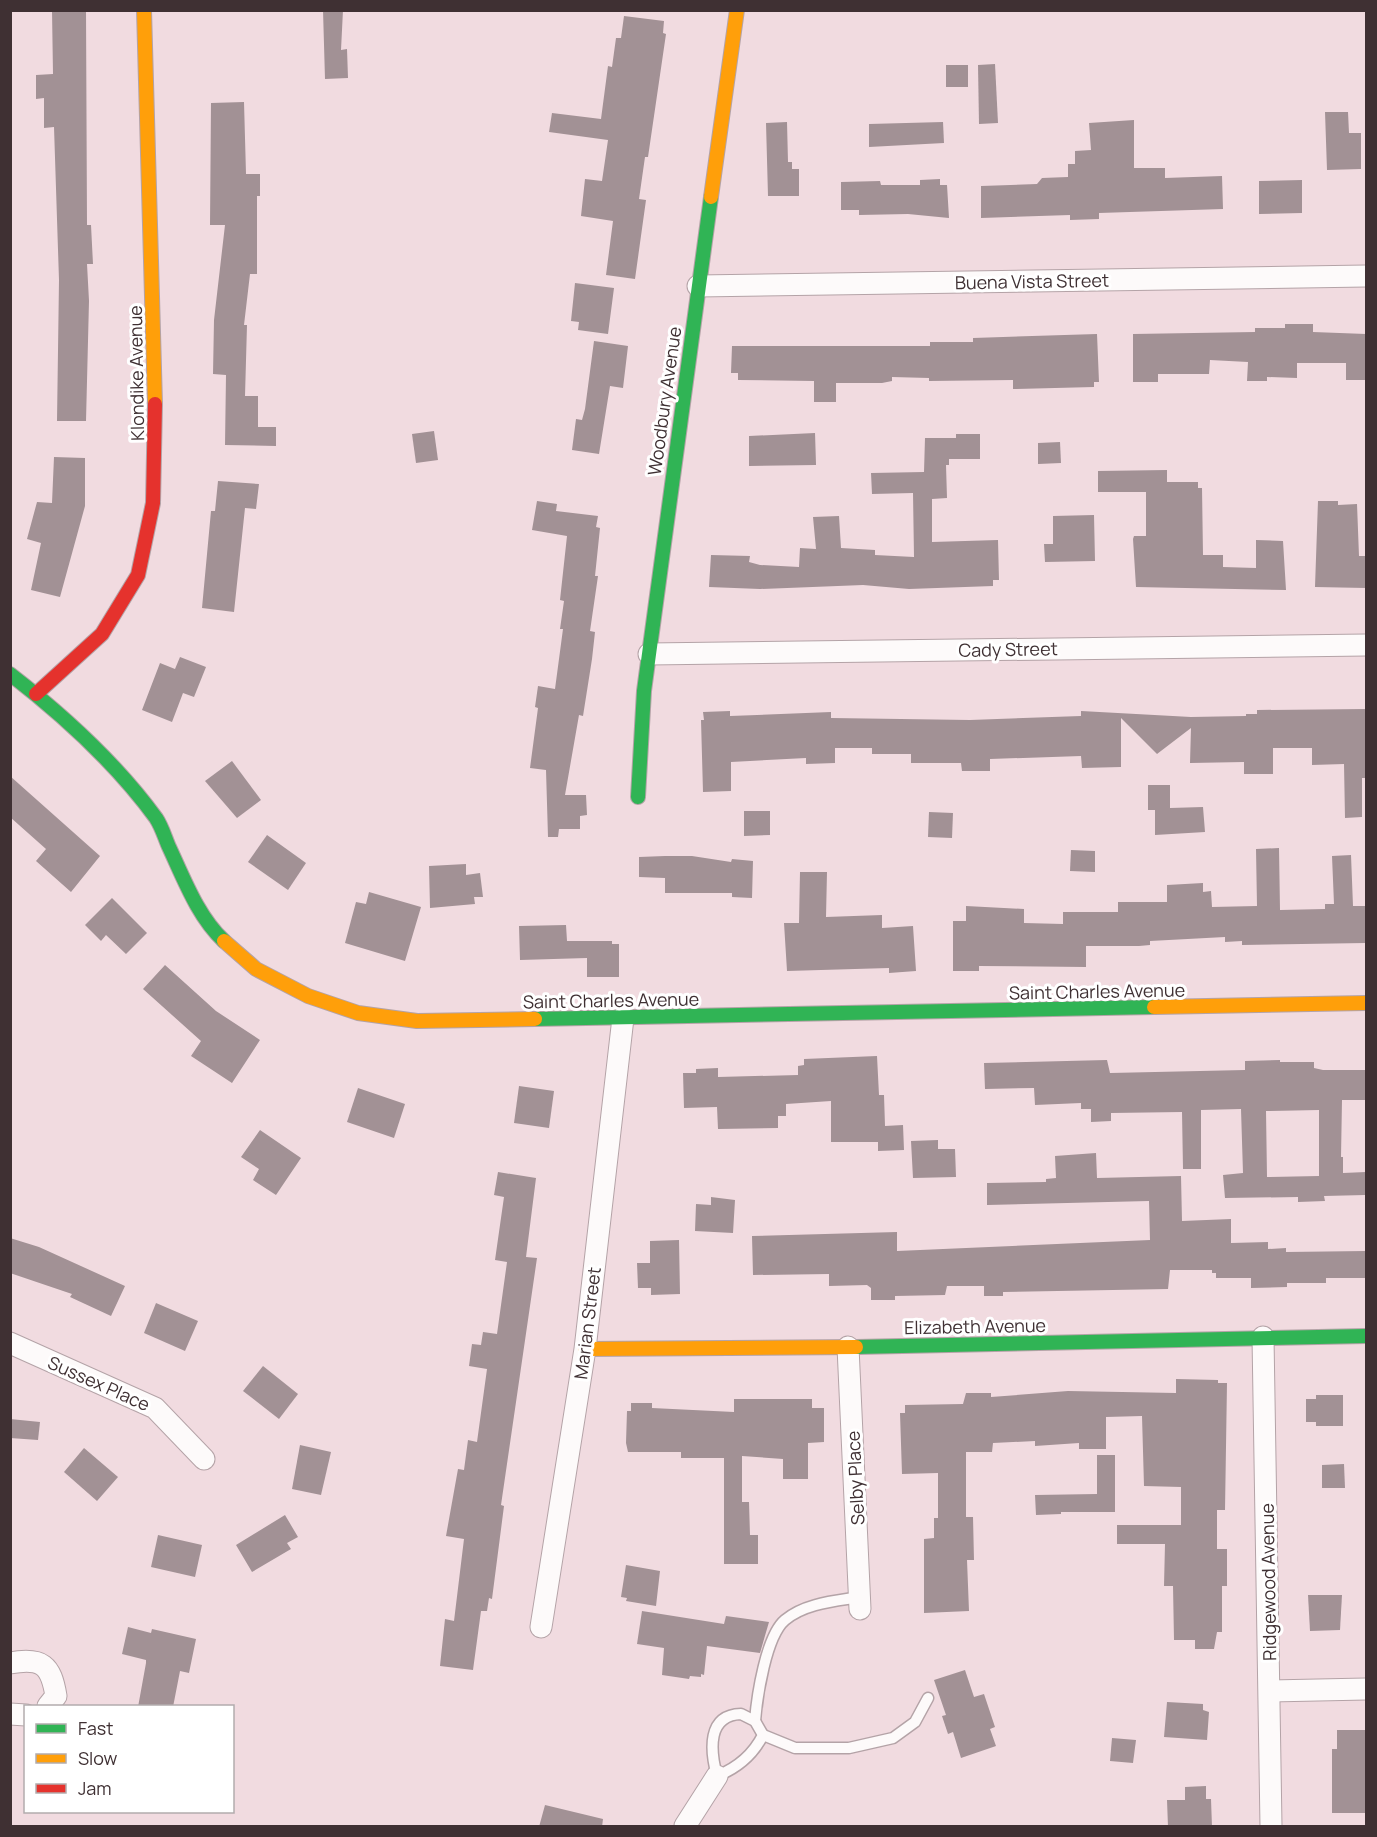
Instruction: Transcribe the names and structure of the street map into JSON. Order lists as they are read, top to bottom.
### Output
{
  "streets": {
    "street": [
      "Buena Vista Street",
      "Klondike Avenue",
      "Woodbury Avenue",
      "Cady Street",
      "Saint Charles Avenue",
      "Marian Street",
      "Elizabeth Avenue",
      "Sussex Place",
      "Selby Place",
      "Ridgewood Avenue"
    ]
  },
  "crossings": [
    ["Buena Vista Street", "Woodbury Avenue"],
    ["Klondike Avenue", "Saint Charles Avenue"],
    ["Woodbury Avenue", "Cady Street"],
    ["Saint Charles Avenue", "Marian Street"],
    ["Marian Street", "Elizabeth Avenue"],
    ["Elizabeth Avenue", "Selby Place"],
    ["Elizabeth Avenue", "Ridgewood Avenue"]
  ],
  "legend": ["Fast", "Slow", "Jam"]
}
